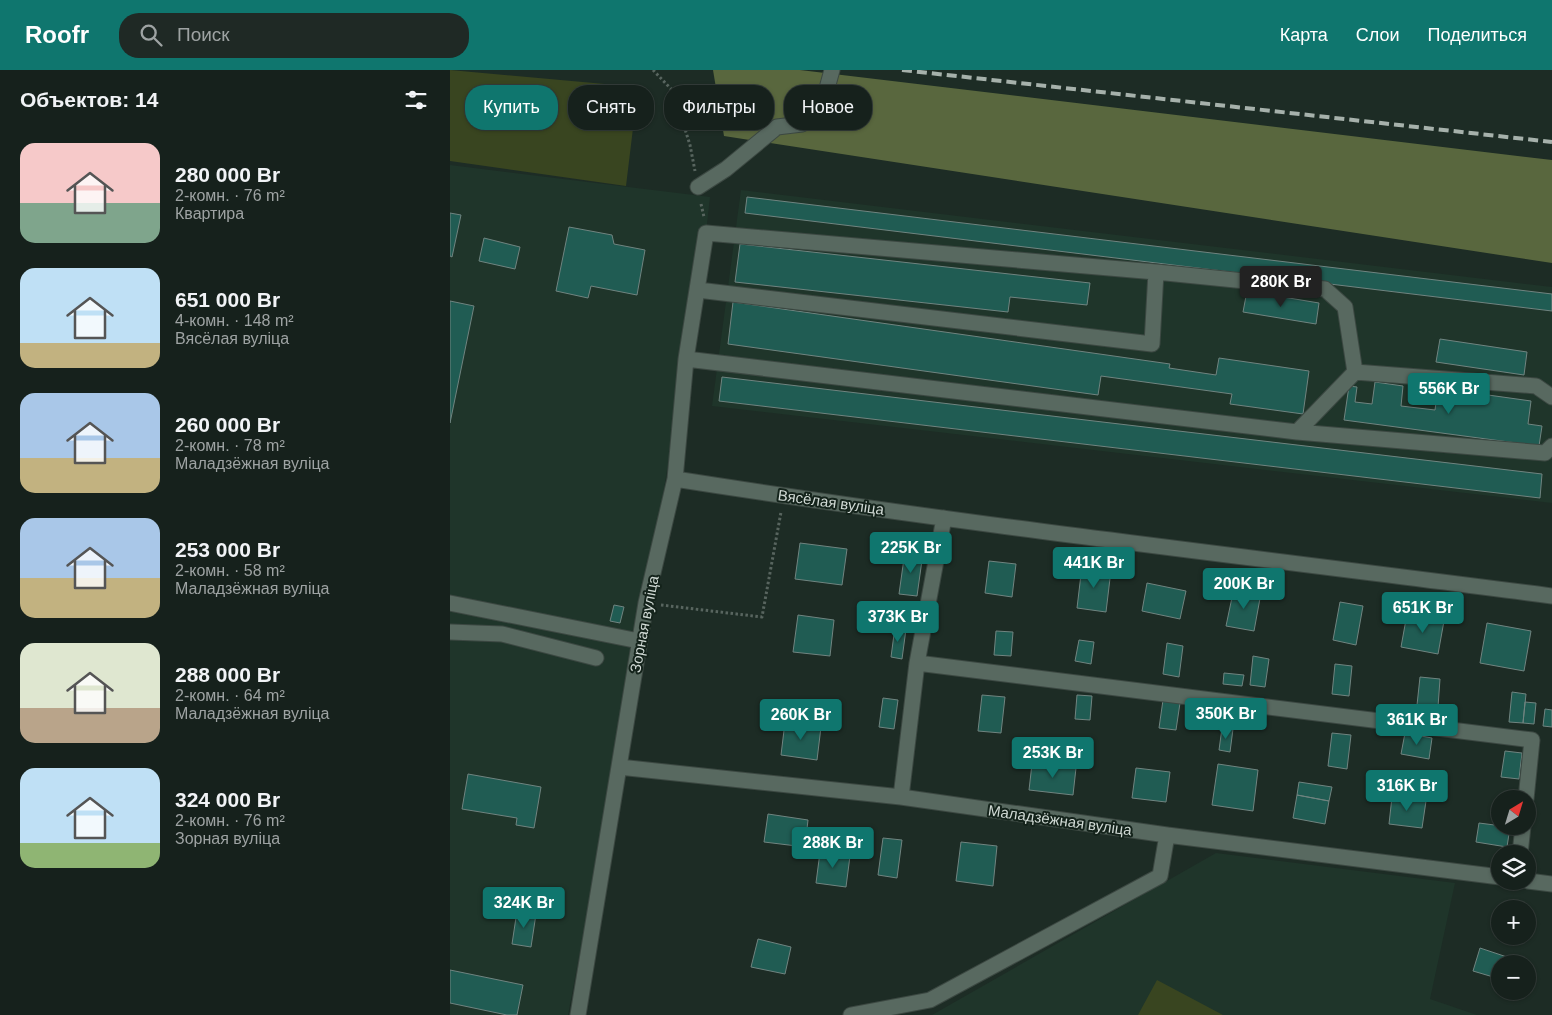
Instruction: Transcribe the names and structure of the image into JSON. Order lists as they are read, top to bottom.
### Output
{
  "streets": {
    "street": ["Вясёлая вуліца", "Зорная вуліца", "Маладзёжная вуліца"]
  },
  "crossings": [
    ["Вясёлая вуліца", "Зорная вуліца"],
    ["Зорная вуліца", "Маладзёжная вуліца"]
  ],
  "north": "top right",
  "page": {
    "header": "Roofr",
    "search": "Поиск",
    "nav": ["Карта", "Слои", "Поделиться"],
    "heading": "Объектов: 14",
    "chip": [
      "Купить",
      "Снять",
      "Фильтры",
      "Новое"
    ],
    "list": [
      {
        "name": "280 000 Br",
        "note": "2-комн. · 76 m² · Квартира"
      },
      {
        "name": "651 000 Br",
        "note": "4-комн. · 148 m² · Вясёлая вуліца"
      },
      {
        "name": "260 000 Br",
        "note": "2-комн. · 78 m² · Маладзёжная вуліца"
      },
      {
        "name": "253 000 Br",
        "note": "2-комн. · 58 m² · Маладзёжная вуліца"
      },
      {
        "name": "288 000 Br",
        "note": "2-комн. · 64 m² · Маладзёжная вуліца"
      },
      {
        "name": "324 000 Br",
        "note": "2-комн. · 76 m² · Зорная вуліца"
      }
    ],
    "price": [
      "280K Br",
      "556K Br",
      "225K Br",
      "441K Br",
      "200K Br",
      "651K Br",
      "373K Br",
      "350K Br",
      "260K Br",
      "361K Br",
      "253K Br",
      "316K Br",
      "288K Br",
      "324K Br"
    ],
    "map_buttons": ["+", "−"]
  }
}
